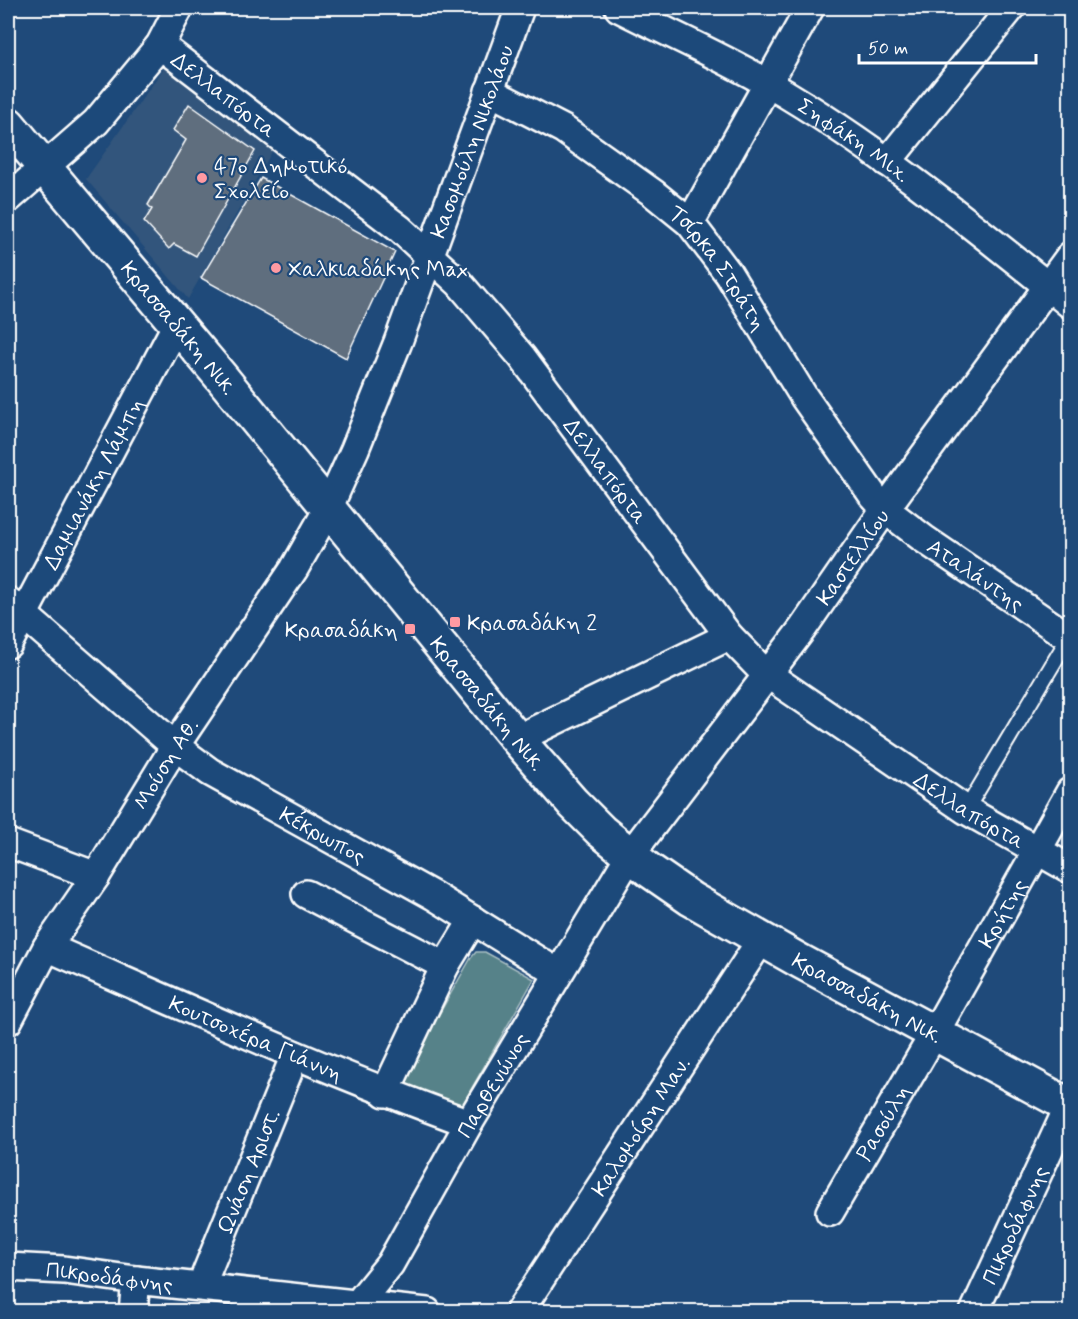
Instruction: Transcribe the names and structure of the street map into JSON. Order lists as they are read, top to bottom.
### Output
{
  "streets": {
    "street": [
      "Δελλαπόρτα",
      "Κασομούλη Νικολάου",
      "Σηφάκη Μιχ.",
      "Τσίρκα Στράτη",
      "Κρασσαδάκη Νικ.",
      "Δαμιανάκη Λάμπη",
      "Καστελλίου",
      "Αταλάντης",
      "Μούση Αθ.",
      "Κέκρωπος",
      "Κρήτης",
      "Κουτσοχέρα Γιάννη",
      "Παρθενώνος",
      "Ρασούλη",
      "Καλομοίρη Μαν.",
      "Ωνάση Αριστ.",
      "Πικροδάφνης"
    ]
  },
  "crossings": [
    ["Δελλαπόρτα", "Κασομούλη Νικολάου"],
    ["Δελλαπόρτα", "Καστελλίου"],
    ["Δελλαπόρτα", "Κρήτης"],
    ["Κασομούλη Νικολάου", "Τσίρκα Στράτη"],
    ["Κασομούλη Νικολάου", "Κρασσαδάκη Νικ."],
    ["Κασομούλη Νικολάου", "Μούση Αθ."],
    ["Σηφάκη Μιχ.", "Καστελλίου"],
    ["Τσίρκα Στράτη", "Καστελλίου"],
    ["Τσίρκα Στράτη", "Αταλάντης"],
    ["Κρασσαδάκη Νικ.", "Δαμιανάκη Λάμπη"],
    ["Κρασσαδάκη Νικ.", "Καστελλίου"],
    ["Κρασσαδάκη Νικ.", "Μούση Αθ."],
    ["Κρασσαδάκη Νικ.", "Κρήτης"],
    ["Κρασσαδάκη Νικ.", "Παρθενώνος"],
    ["Κρασσαδάκη Νικ.", "Ρασούλη"],
    ["Κρασσαδάκη Νικ.", "Καλομοίρη Μαν."],
    ["Κρασσαδάκη Νικ.", "Πικροδάφνης"],
    ["Δαμιανάκη Λάμπη", "Κέκρωπος"],
    ["Καστελλίου", "Αταλάντης"],
    ["Καστελλίου", "Παρθενώνος"],
    ["Μούση Αθ.", "Κέκρωπος"],
    ["Μούση Αθ.", "Κουτσοχέρα Γιάννη"],
    ["Κέκρωπος", "Παρθενώνος"],
    ["Κρήτης", "Ρασούλη"],
    ["Κουτσοχέρα Γιάννη", "Παρθενώνος"],
    ["Κουτσοχέρα Γιάννη", "Ωνάση Αριστ."],
    ["Παρθενώνος", "Πικροδάφνης"],
    ["Ωνάση Αριστ.", "Πικροδάφνης"]
  ],
  "places": {
    "other": ["47ο Δημοτικό Σχολείο", "Χαλκιαδάκης Max"],
    "transit": ["Κρασαδάκη 2", "Κρασαδάκη"]
  },
  "scale_bar": "50 m"
}
